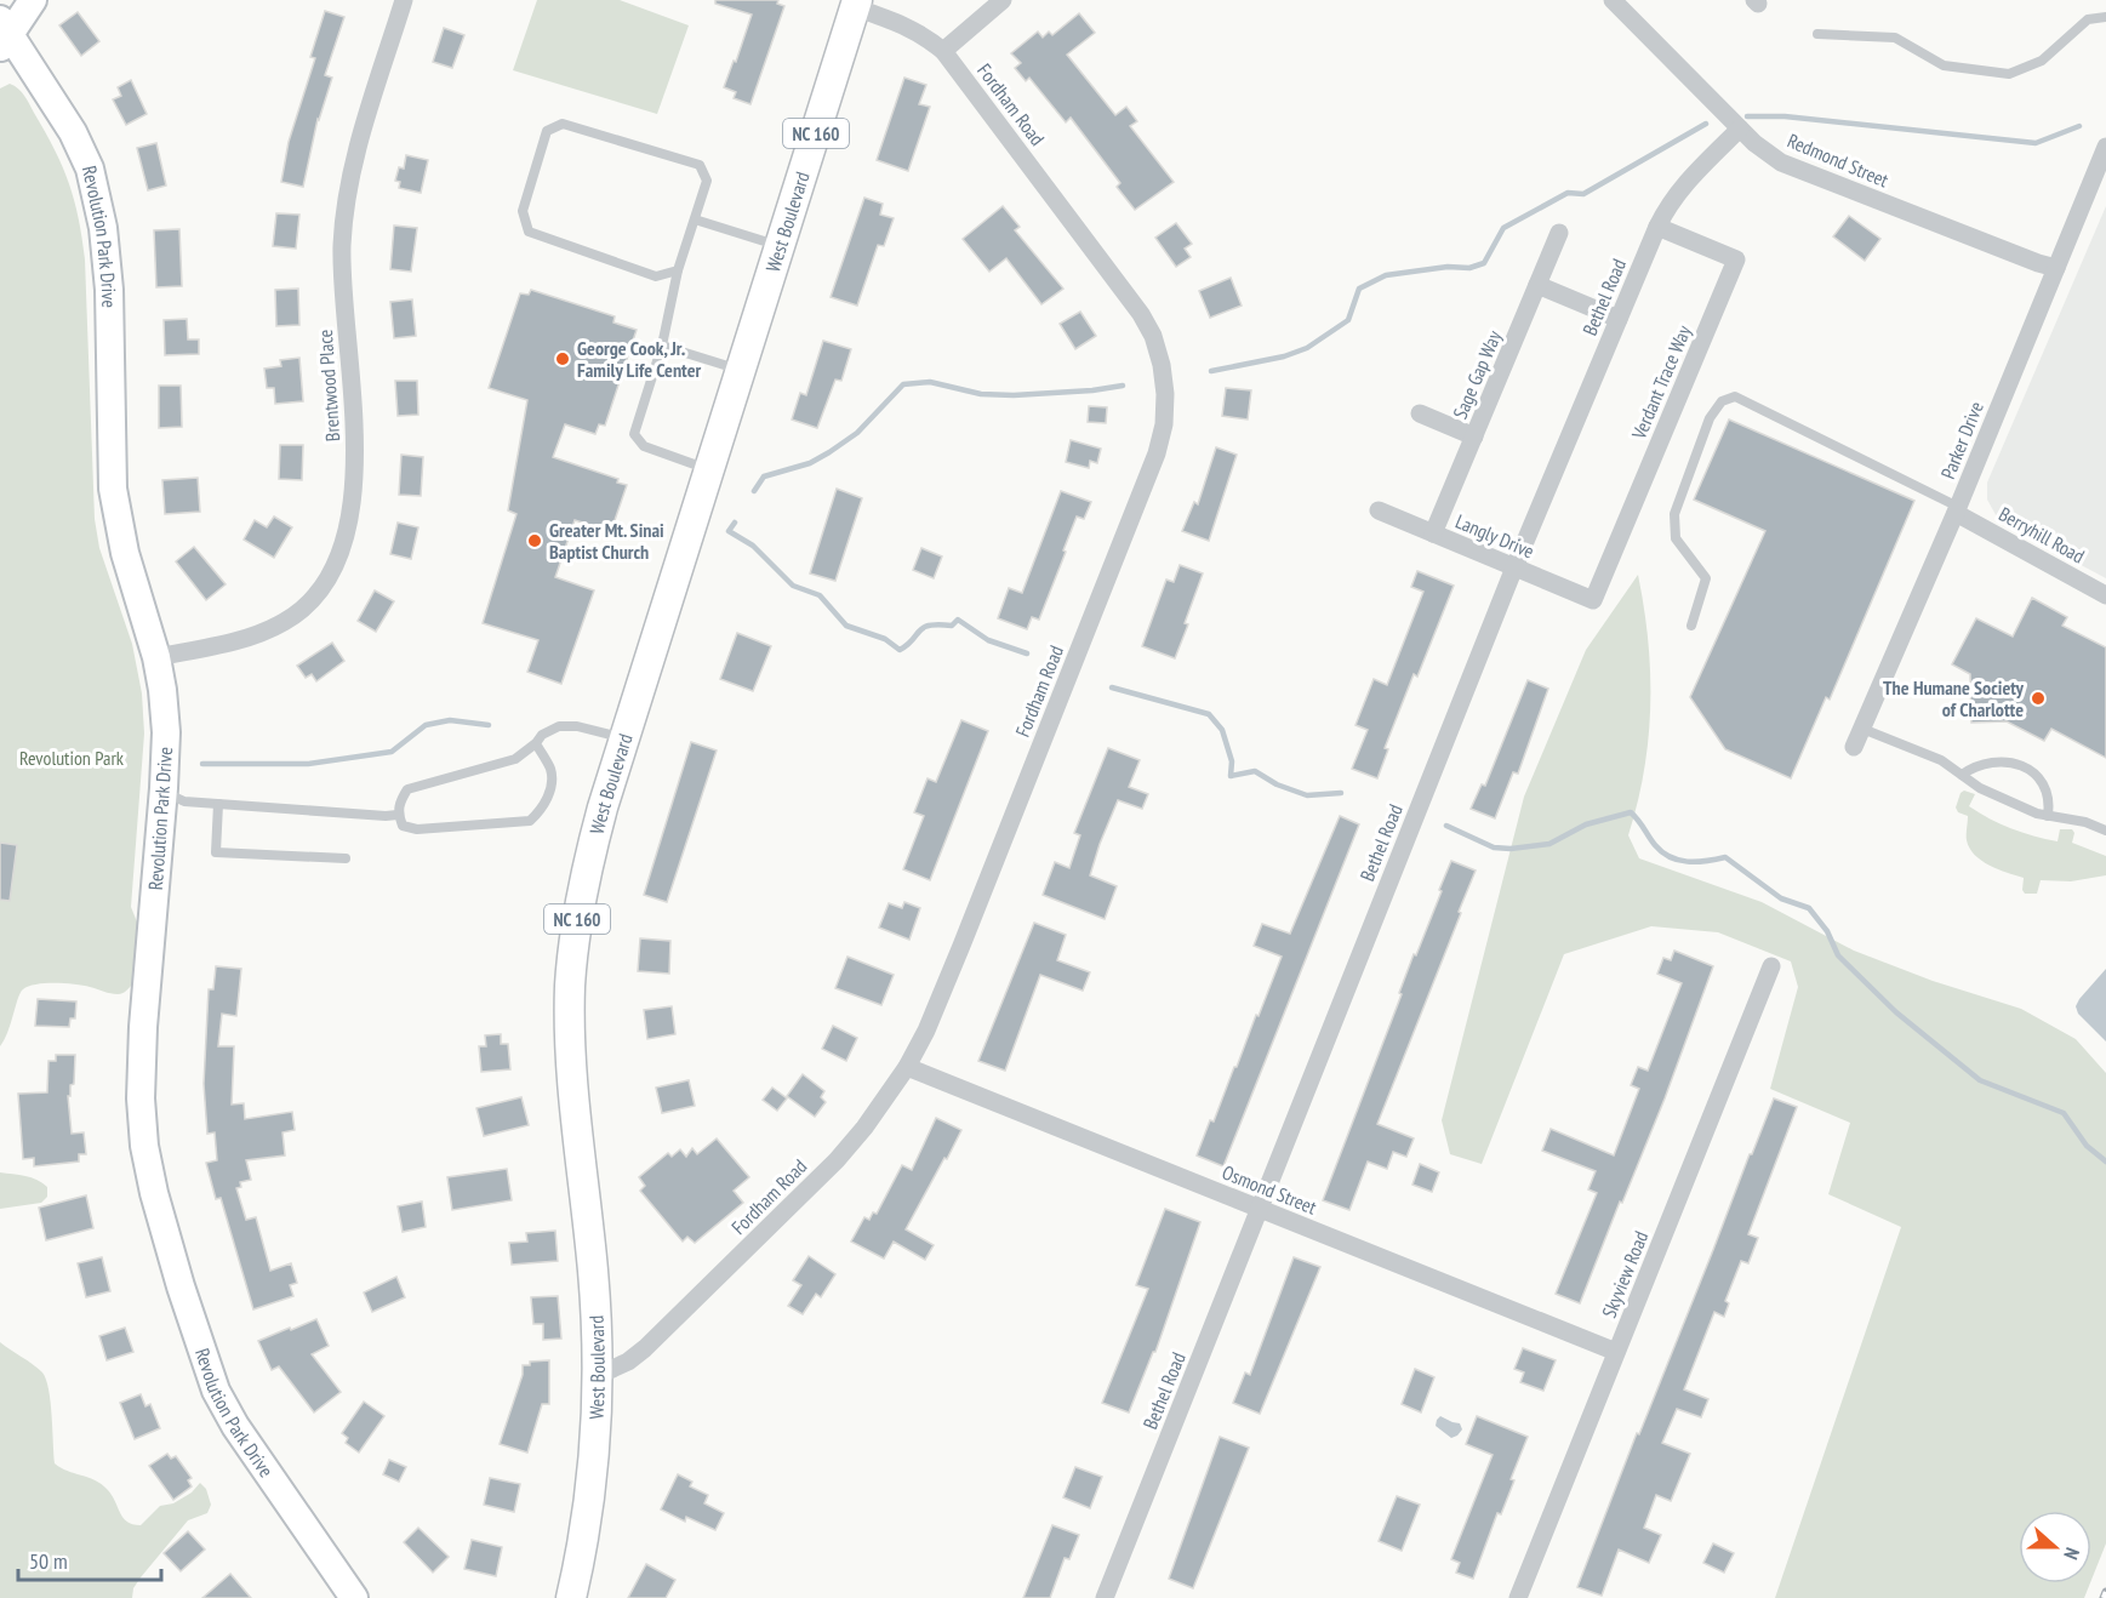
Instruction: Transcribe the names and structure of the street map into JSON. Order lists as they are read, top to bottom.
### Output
{
  "streets": {
    "main road": ["NC 160", "West Boulevard"],
    "street": [
      "Fordham Road",
      "Redmond Street",
      "Revolution Park Drive",
      "Bethel Road",
      "Sage Gap Way",
      "Verdant Trace Way",
      "Brentwood Place",
      "Parker Drive",
      "Berryhill Road",
      "Langly Drive",
      "Osmond Street",
      "Skyview Road"
    ]
  },
  "crossings": [
    ["Fordham Road", "West Boulevard"],
    ["Fordham Road", "Osmond Street"],
    ["Redmond Street", "Bethel Road"],
    ["Redmond Street", "Parker Drive"],
    ["Revolution Park Drive", "Brentwood Place"],
    ["Bethel Road", "Verdant Trace Way"],
    ["Bethel Road", "Langly Drive"],
    ["Bethel Road", "Osmond Street"],
    ["Sage Gap Way", "Langly Drive"],
    ["Verdant Trace Way", "Langly Drive"],
    ["Parker Drive", "Berryhill Road"],
    ["Osmond Street", "Skyview Road"]
  ],
  "parks": ["Revolution Park"],
  "places": ["George Cook, Jr. Family Life Center", "Greater Mt. Sinai Baptist Church", "The Humane Society of Charlotte"],
  "scale_bar": "50 m",
  "north": "right"
}
